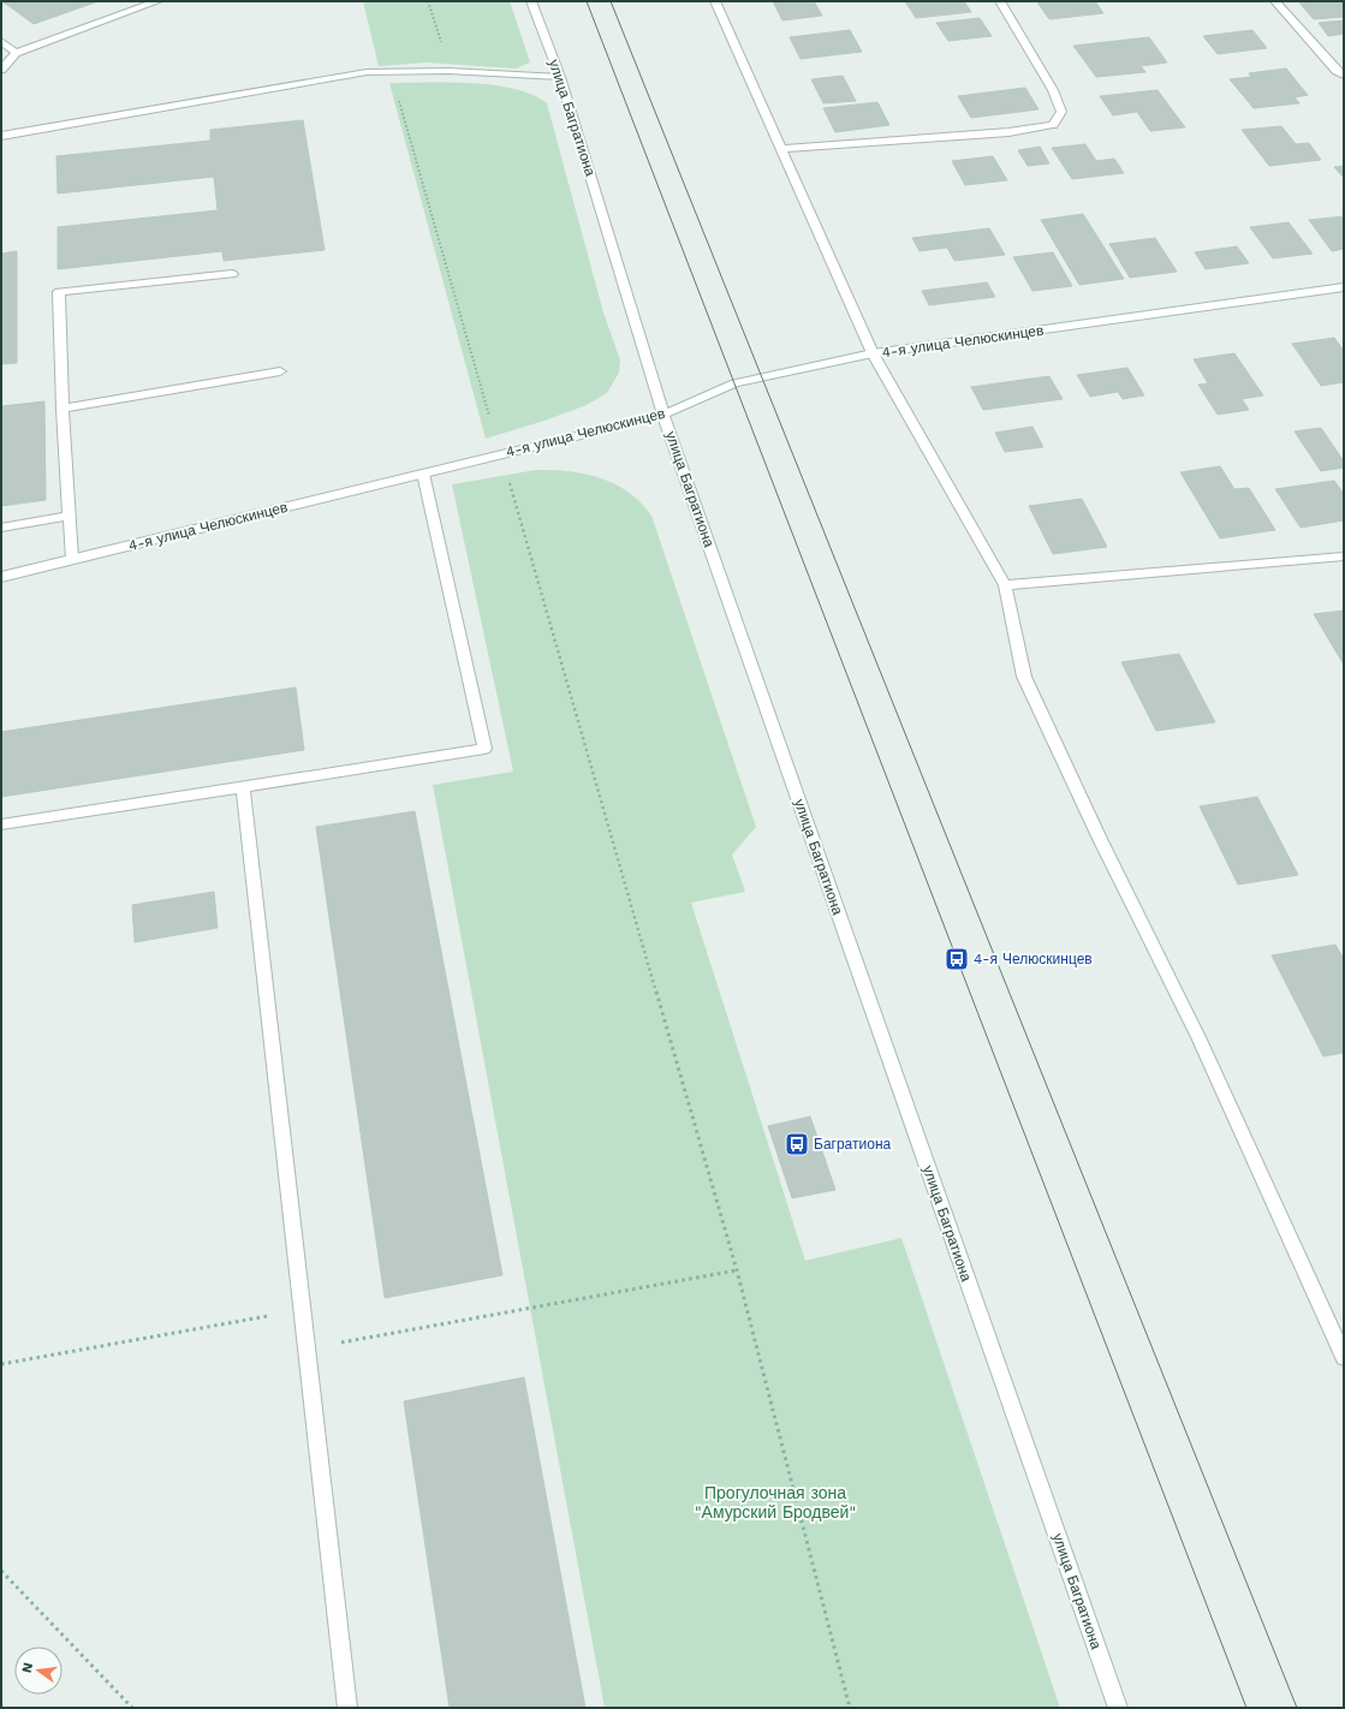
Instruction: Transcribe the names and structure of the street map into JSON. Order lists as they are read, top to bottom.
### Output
{
  "streets": {
    "main road": ["улица Багратиона", "4-я улица Челюскинцев"]
  },
  "crossings": [
    ["улица Багратиона", "4-я улица Челюскинцев"]
  ],
  "parks": ["Прогулочная зона \"Амурский Бродвей\""],
  "places": {
    "bus stop": ["4-я Челюскинцев", "Багратиона"]
  },
  "north": "left"
}
